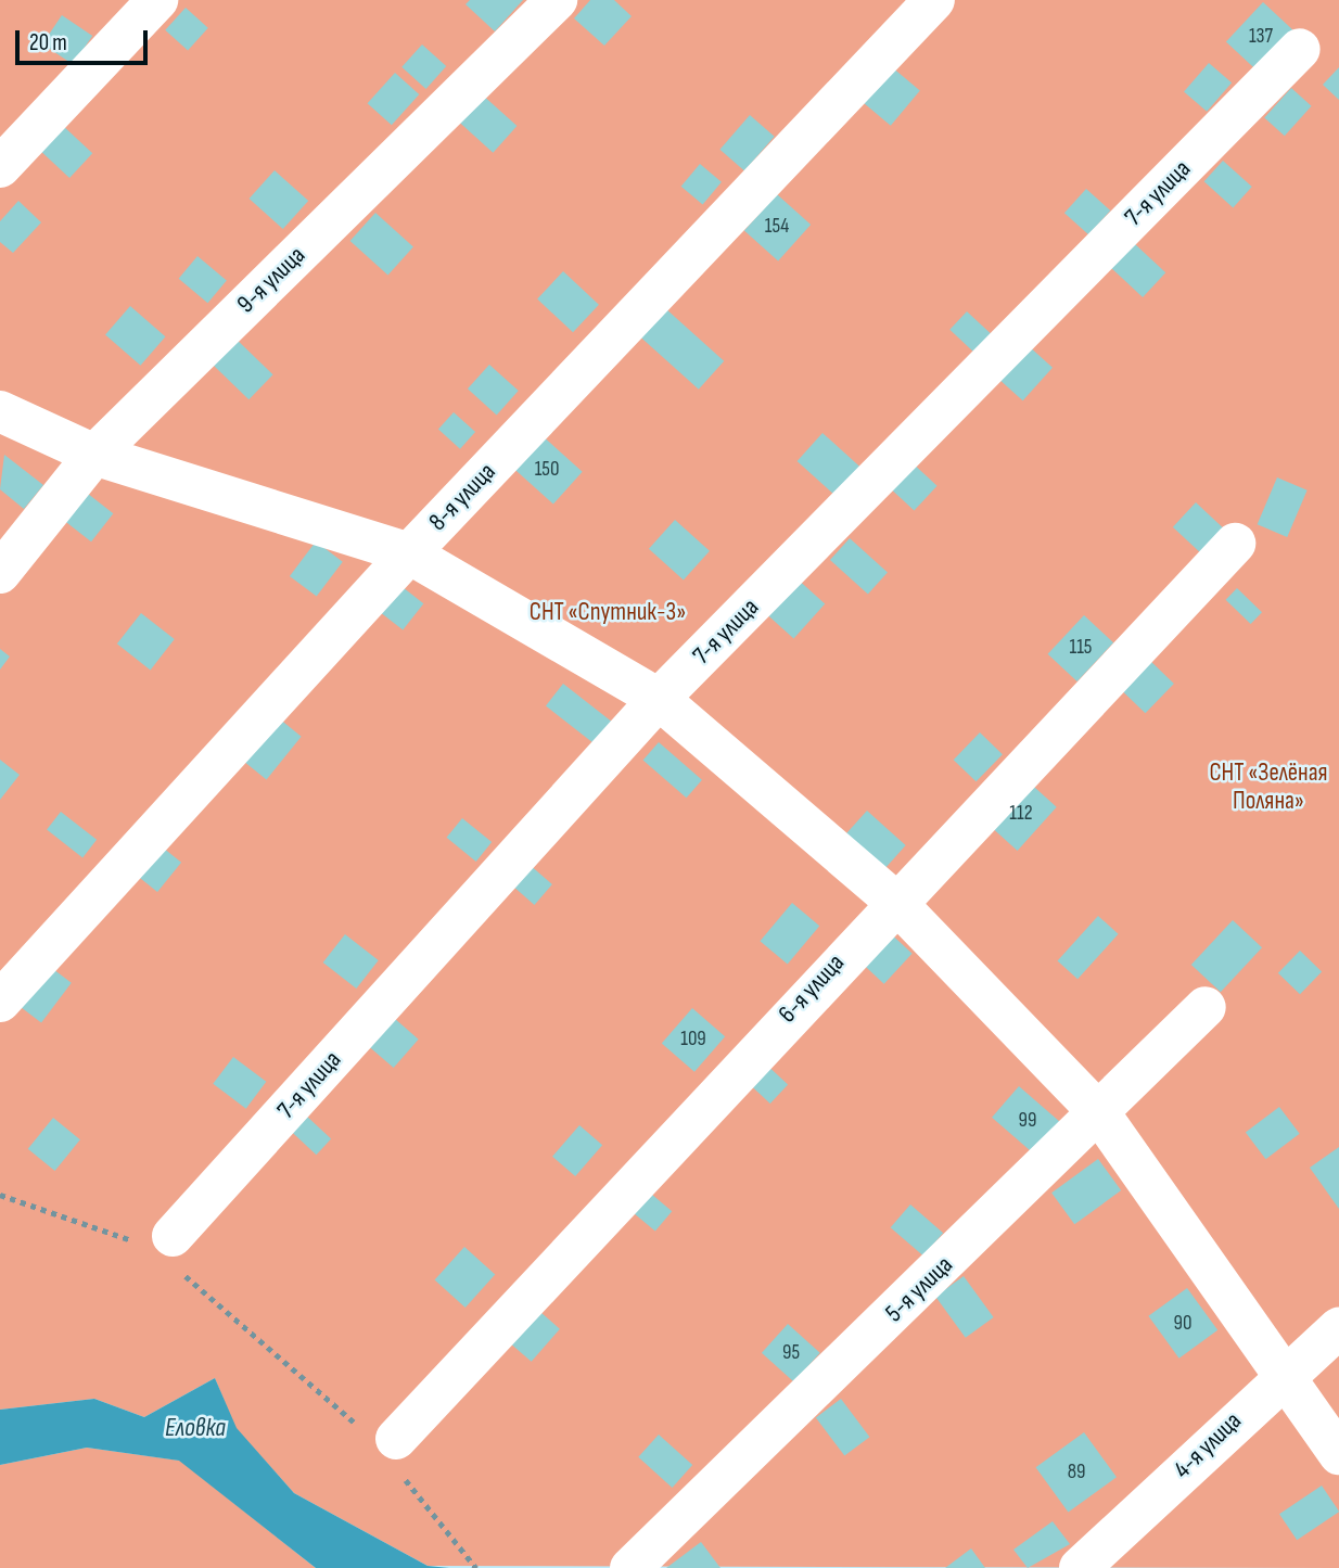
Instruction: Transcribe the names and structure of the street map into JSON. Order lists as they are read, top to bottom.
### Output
{
  "streets": {
    "street": [
      "7-я улица",
      "9-я улица",
      "8-я улица",
      "6-я улица",
      "5-я улица",
      "4-я улица"
    ]
  },
  "water": ["Еловка"],
  "parks": ["СНТ «Спутник-3»", "СНТ «Зелёная Поляна»"],
  "house_numbers": [
    "137",
    "154",
    "150",
    "115",
    "112",
    "109",
    "99",
    "90",
    "95",
    "89"
  ],
  "scale_bar": "20 m"
}
